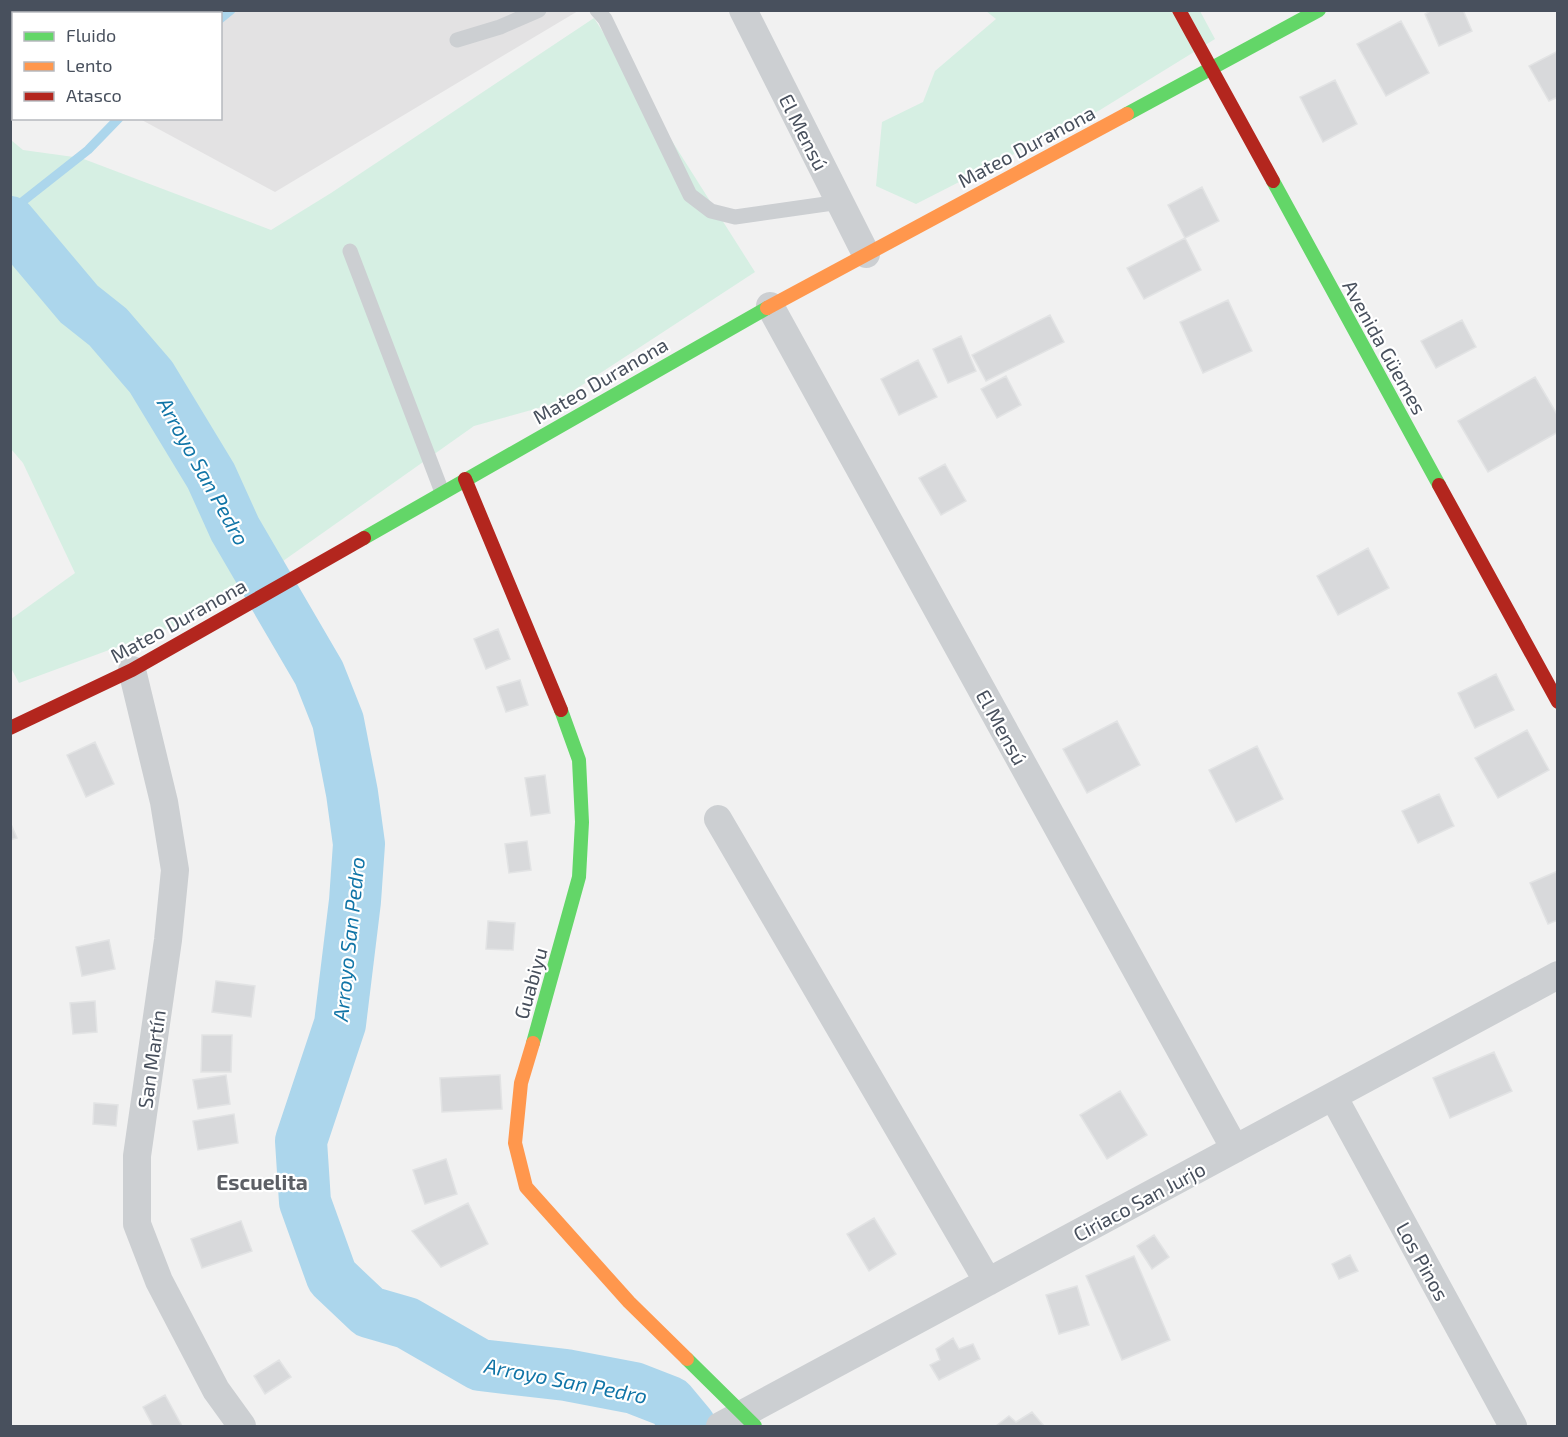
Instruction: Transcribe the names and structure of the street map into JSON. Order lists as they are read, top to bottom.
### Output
{
  "streets": {
    "street": [
      "El Mensú",
      "Mateo Duranona",
      "Avenida Güemes",
      "Guabiyu",
      "San Martín",
      "Ciriaco San Jurjo",
      "Los Pinos"
    ]
  },
  "crossings": [
    ["El Mensú", "Mateo Duranona"],
    ["El Mensú", "Ciriaco San Jurjo"],
    ["Mateo Duranona", "Avenida Güemes"],
    ["Mateo Duranona", "Guabiyu"],
    ["Mateo Duranona", "San Martín"],
    ["Guabiyu", "Ciriaco San Jurjo"],
    ["Ciriaco San Jurjo", "Los Pinos"]
  ],
  "districts": ["Escuelita"],
  "water": ["Arroyo San Pedro"],
  "legend": ["Fluido", "Lento", "Atasco"]
}
